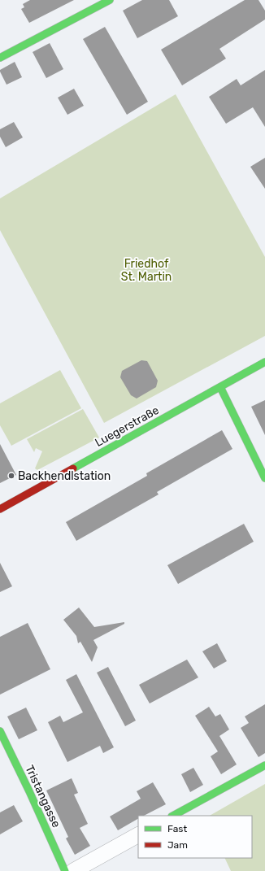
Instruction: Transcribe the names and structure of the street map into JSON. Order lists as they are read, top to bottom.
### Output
{
  "streets": {
    "street": ["Luegerstraße", "Tristangasse"]
  },
  "parks": ["Friedhof St. Martin"],
  "places": ["Backhendlstation"],
  "legend": ["Fast", "Jam"]
}
